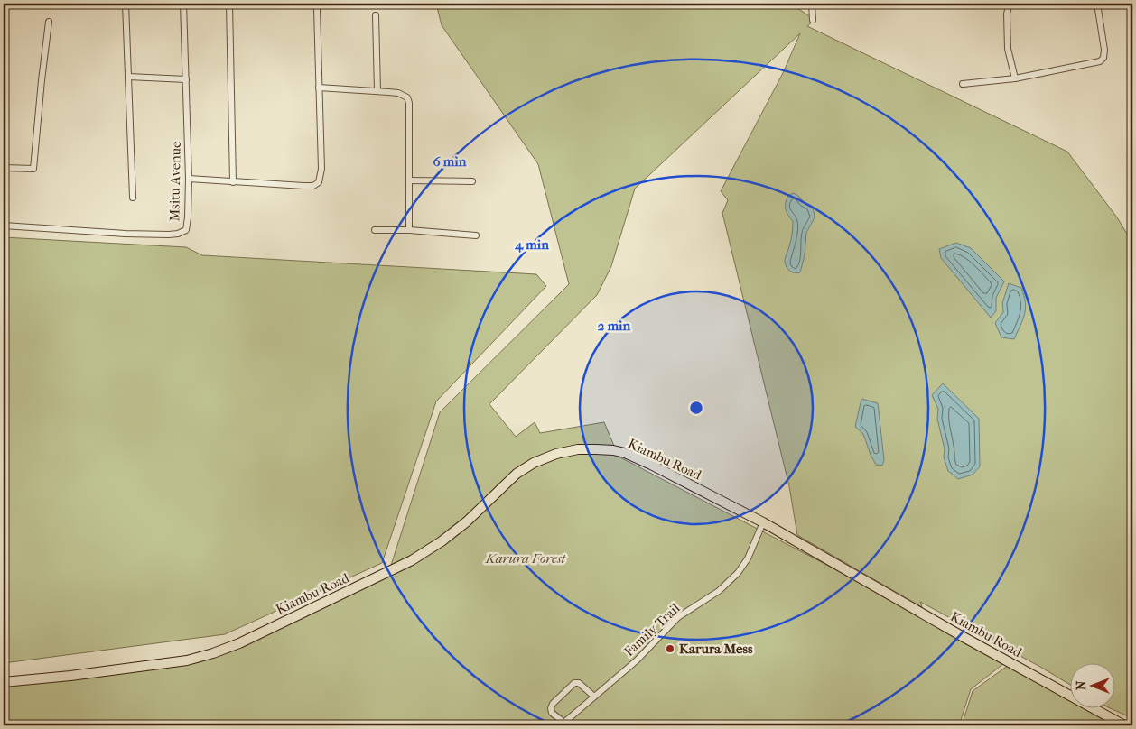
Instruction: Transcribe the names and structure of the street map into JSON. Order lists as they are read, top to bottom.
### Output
{
  "streets": {
    "highway": ["Kiambu Road"],
    "street": ["Msitu Avenue", "Family Trail"]
  },
  "crossings": [
    ["Kiambu Road", "Family Trail"]
  ],
  "parks": ["Karura Forest"],
  "places": ["Karura Mess"],
  "north": "left",
  "rings": ["6 min", "4 min", "2 min"]
}
